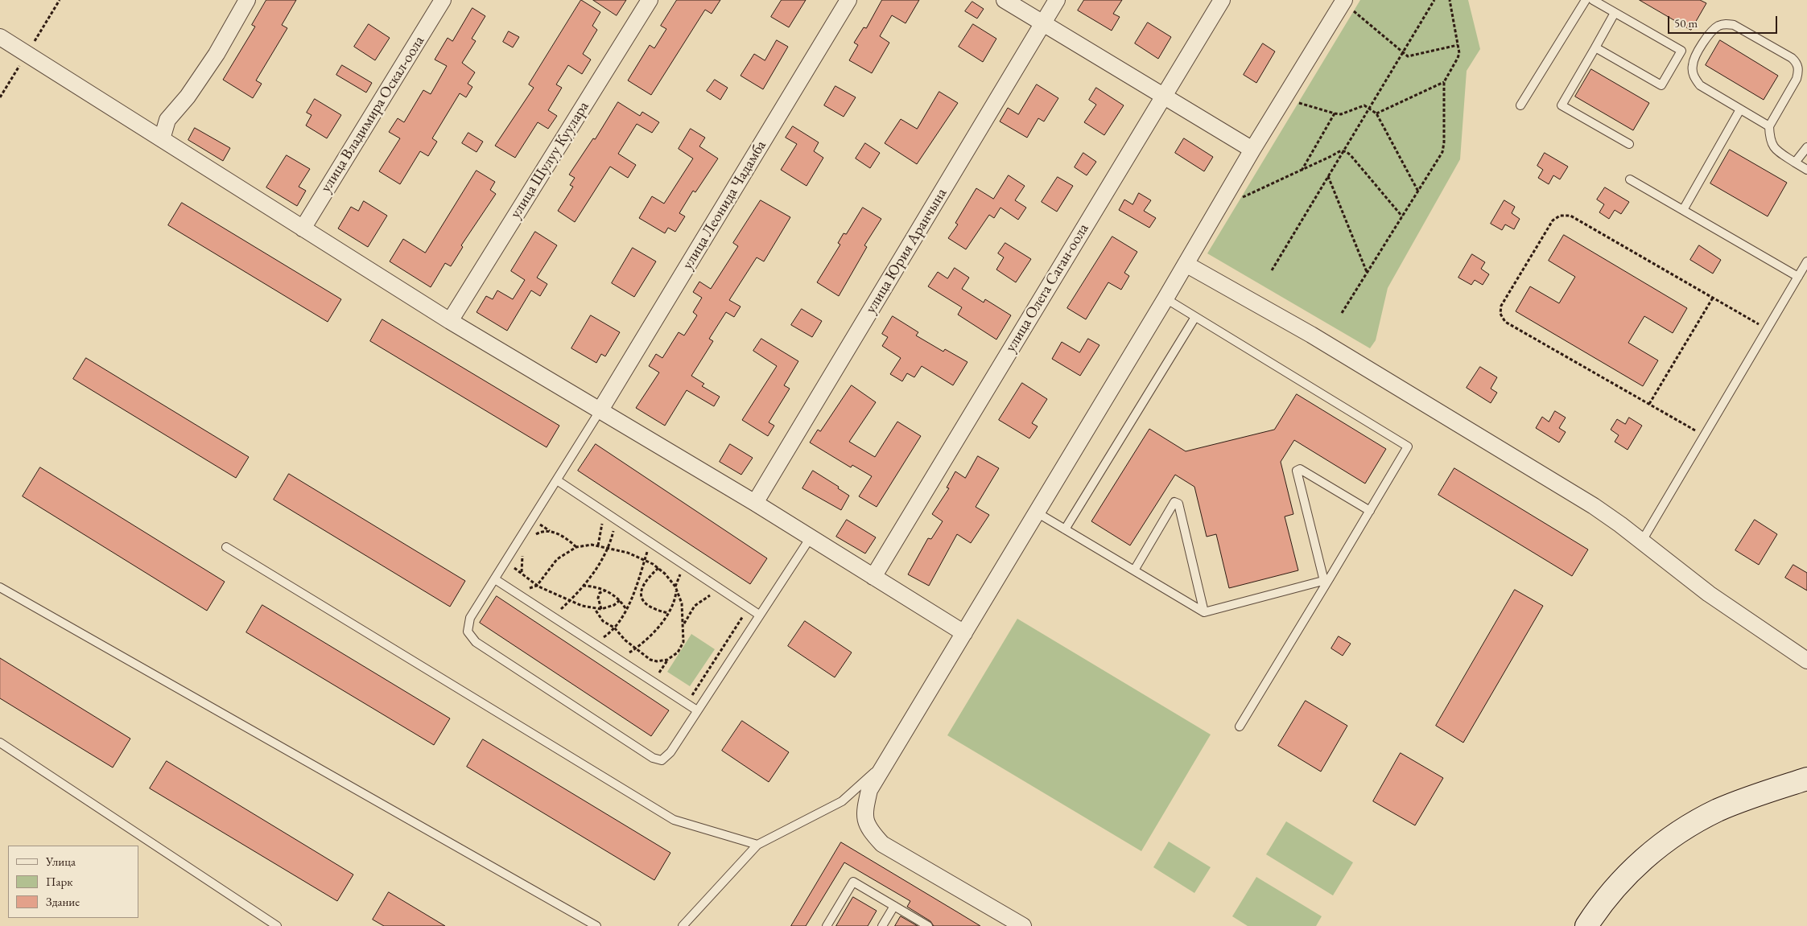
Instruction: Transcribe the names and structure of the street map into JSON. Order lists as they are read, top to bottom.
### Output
{
  "streets": {
    "street": [
      "улица Владимира Оскал-оола",
      "улица Шулуу Куулара",
      "улица Леонида Чадамба",
      "улица Юрия Аранчына",
      "улица Олега Саган-оола"
    ]
  },
  "legend": ["Улица", "Парк", "Здание"],
  "scale_bar": "50 m"
}
